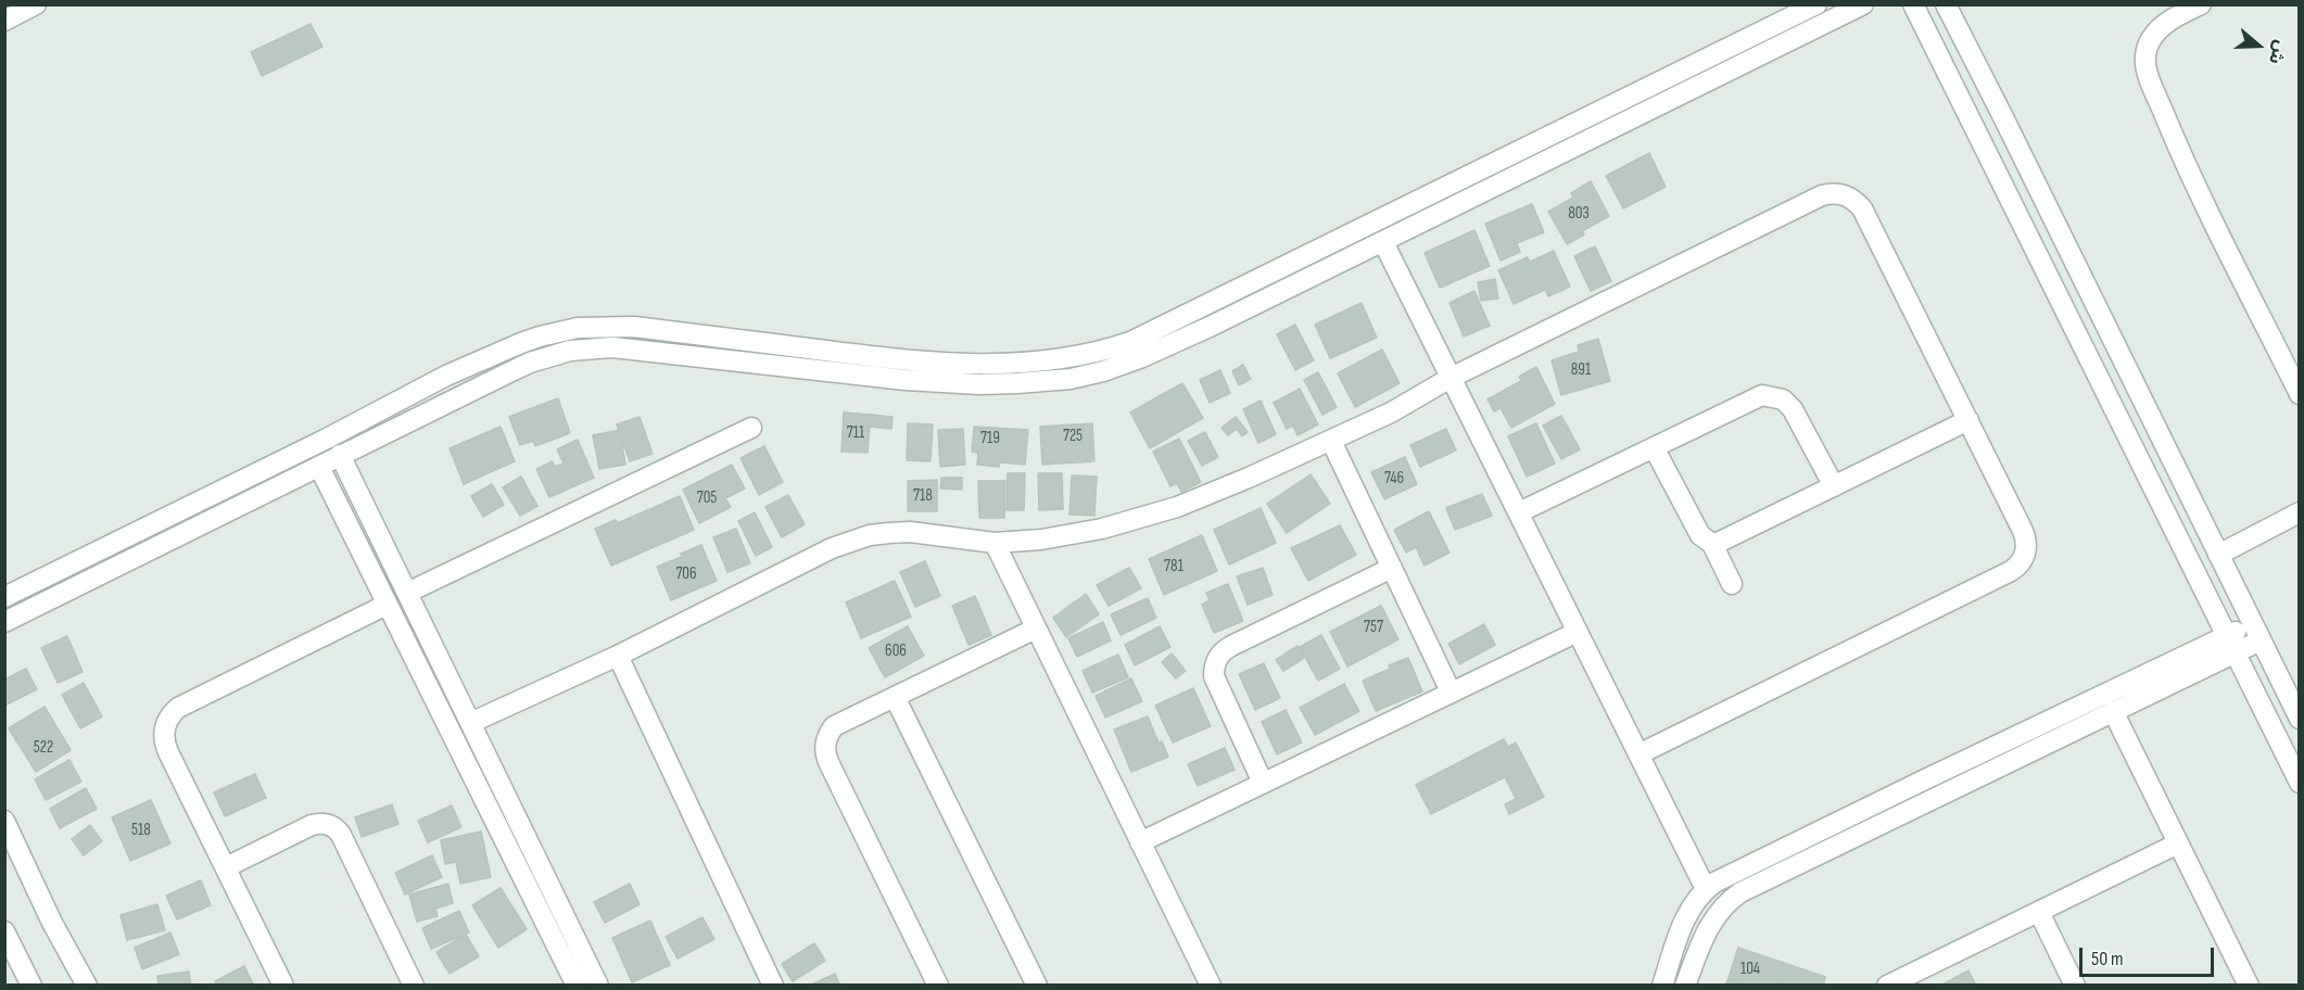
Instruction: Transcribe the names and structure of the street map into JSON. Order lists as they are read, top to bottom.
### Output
{
  "house_numbers": [
    "803",
    "891",
    "711",
    "725",
    "719",
    "746",
    "718",
    "705",
    "781",
    "706",
    "757",
    "606",
    "522",
    "518",
    "104"
  ],
  "scale_bar": "50 m",
  "north": "right"
}
